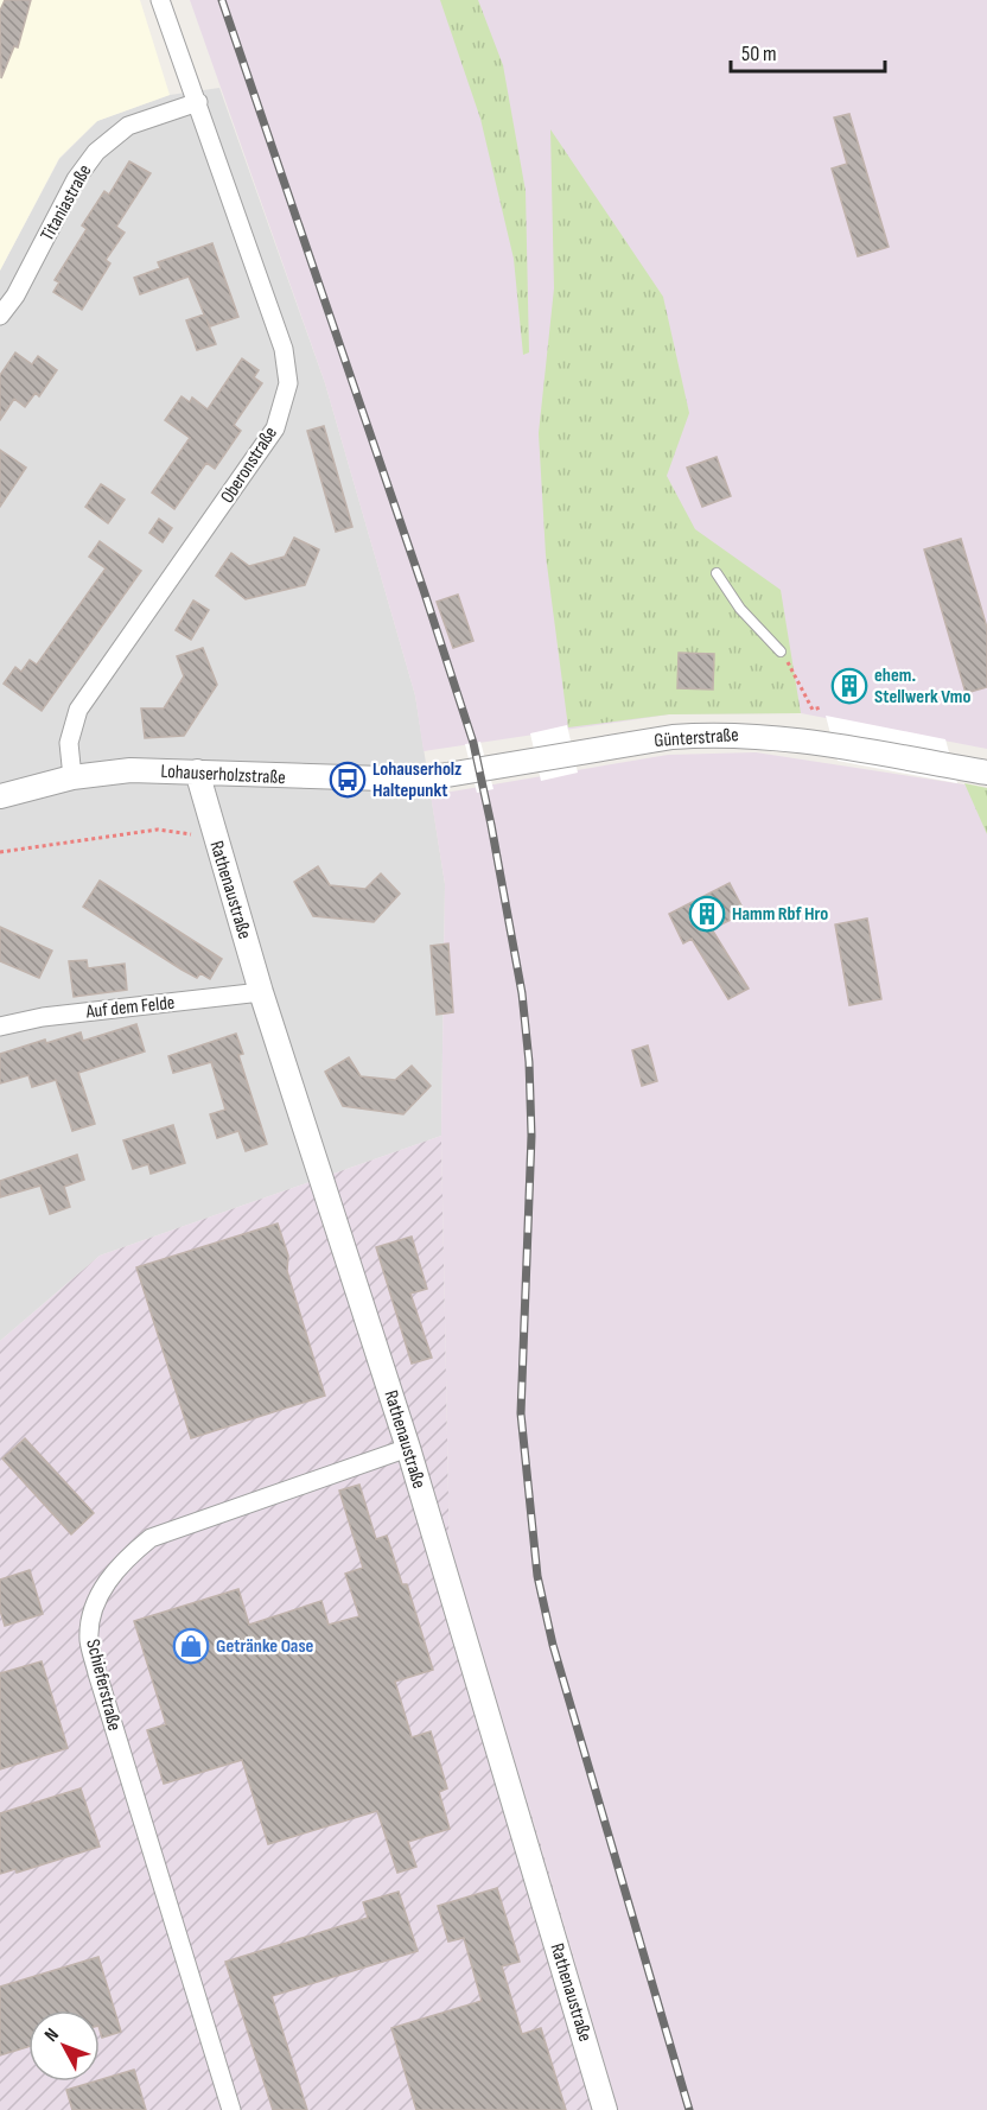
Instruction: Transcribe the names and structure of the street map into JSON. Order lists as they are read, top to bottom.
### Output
{
  "streets": {
    "street": [
      "Titaniastraße",
      "Oberonstraße",
      "Günterstraße",
      "Lohauserholzstraße",
      "Rathenaustraße",
      "Auf dem Felde",
      "Schieferstraße"
    ]
  },
  "crossings": [
    ["Titaniastraße", "Oberonstraße"],
    ["Oberonstraße", "Lohauserholzstraße"],
    ["Günterstraße", "Lohauserholzstraße"],
    ["Lohauserholzstraße", "Rathenaustraße"],
    ["Rathenaustraße", "Auf dem Felde"],
    ["Rathenaustraße", "Schieferstraße"]
  ],
  "places": {
    "building": ["ehem. Stellwerk Vmo", "Hamm Rbf Hro"],
    "bus stop": ["Lohauserholz Haltepunkt"],
    "shop": ["Getränke Oase"]
  },
  "scale_bar": "50 m",
  "north": "top left"
}
